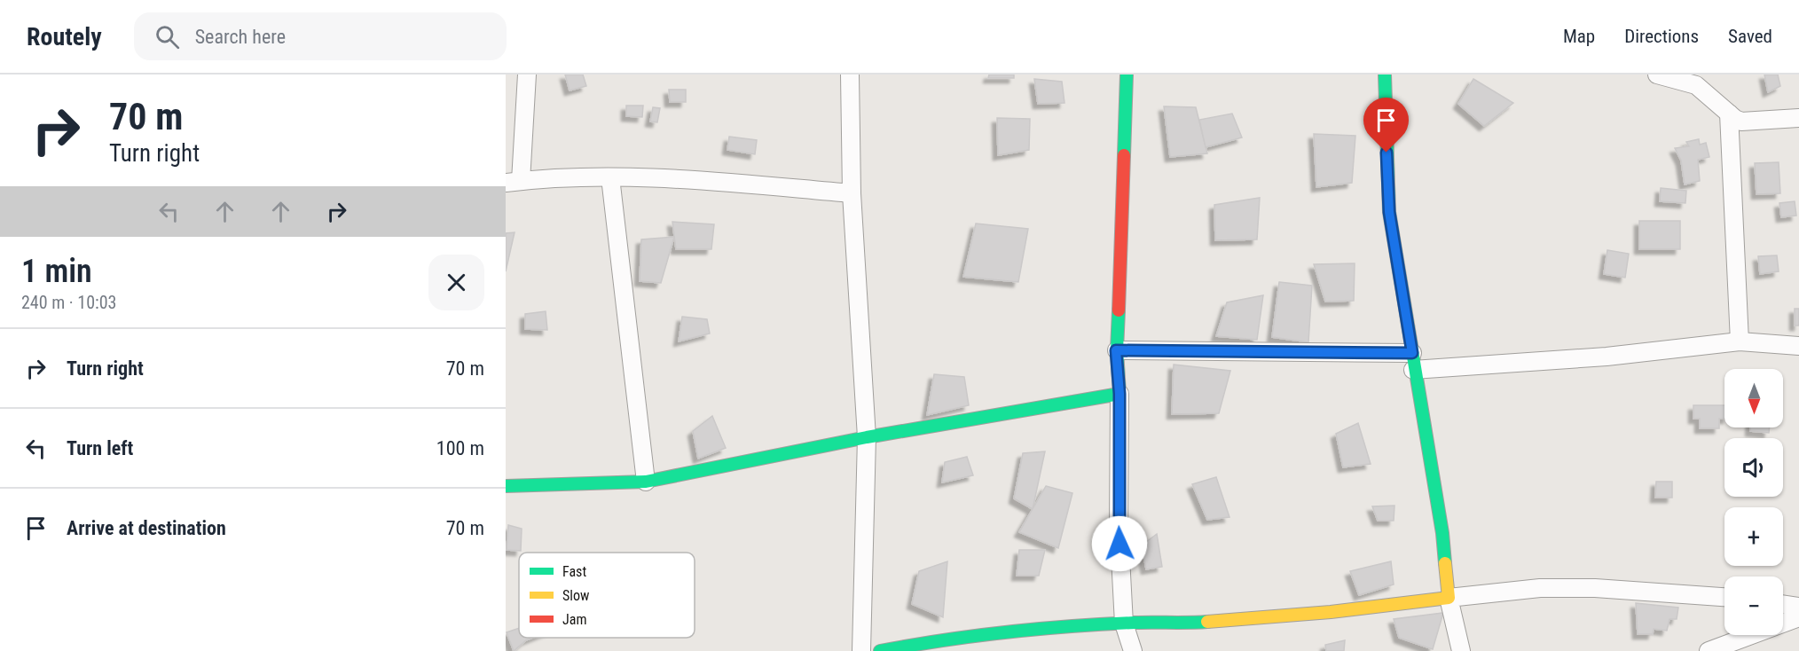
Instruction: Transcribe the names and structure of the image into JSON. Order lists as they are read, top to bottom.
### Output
{
  "legend": ["Fast", "Slow", "Jam"],
  "north": "bottom",
  "page": {
    "header": "Routely",
    "search": "Search here",
    "nav": ["Map", "Directions", "Saved"],
    "turn": ["70 m", "Turn right"],
    "heading": ["1 min", "240 m · 10:03"],
    "list": [
      {
        "name": "Turn right",
        "value": "70 m"
      },
      {
        "name": "Turn left",
        "value": "100 m"
      },
      {
        "name": "Arrive at destination",
        "value": "70 m"
      }
    ],
    "map_buttons": ["+", "−"]
  }
}
